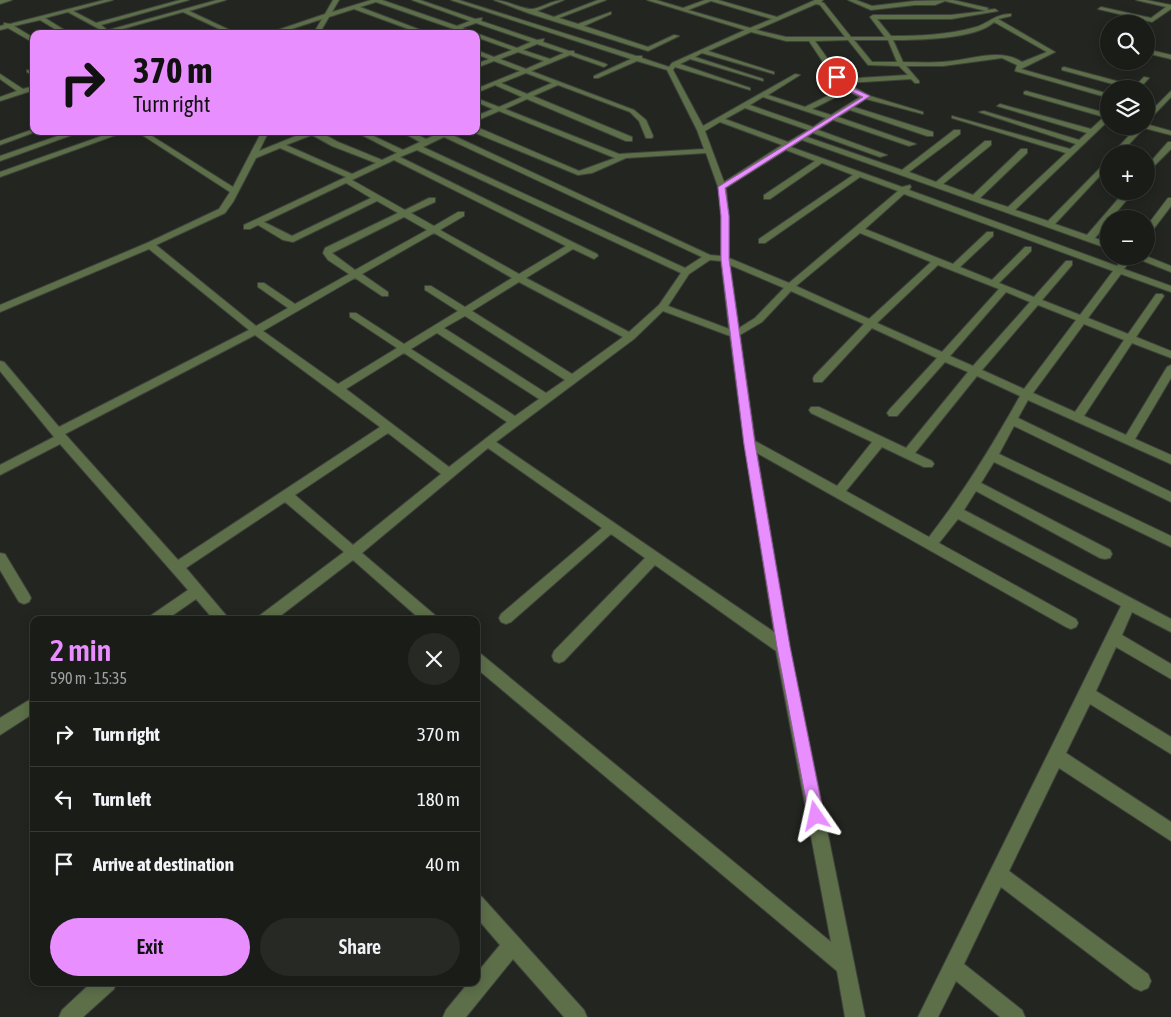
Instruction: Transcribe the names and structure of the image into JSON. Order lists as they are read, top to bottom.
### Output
{
  "page": {
    "map_buttons": ["+", "−"],
    "turn": ["370 m", "Turn right"],
    "heading": ["2 min", "590 m · 15:35"],
    "list": [
      {
        "name": "Turn right",
        "value": "370 m"
      },
      {
        "name": "Turn left",
        "value": "180 m"
      },
      {
        "name": "Arrive at destination",
        "value": "40 m"
      }
    ],
    "buttons": ["Exit", "Share"]
  }
}
